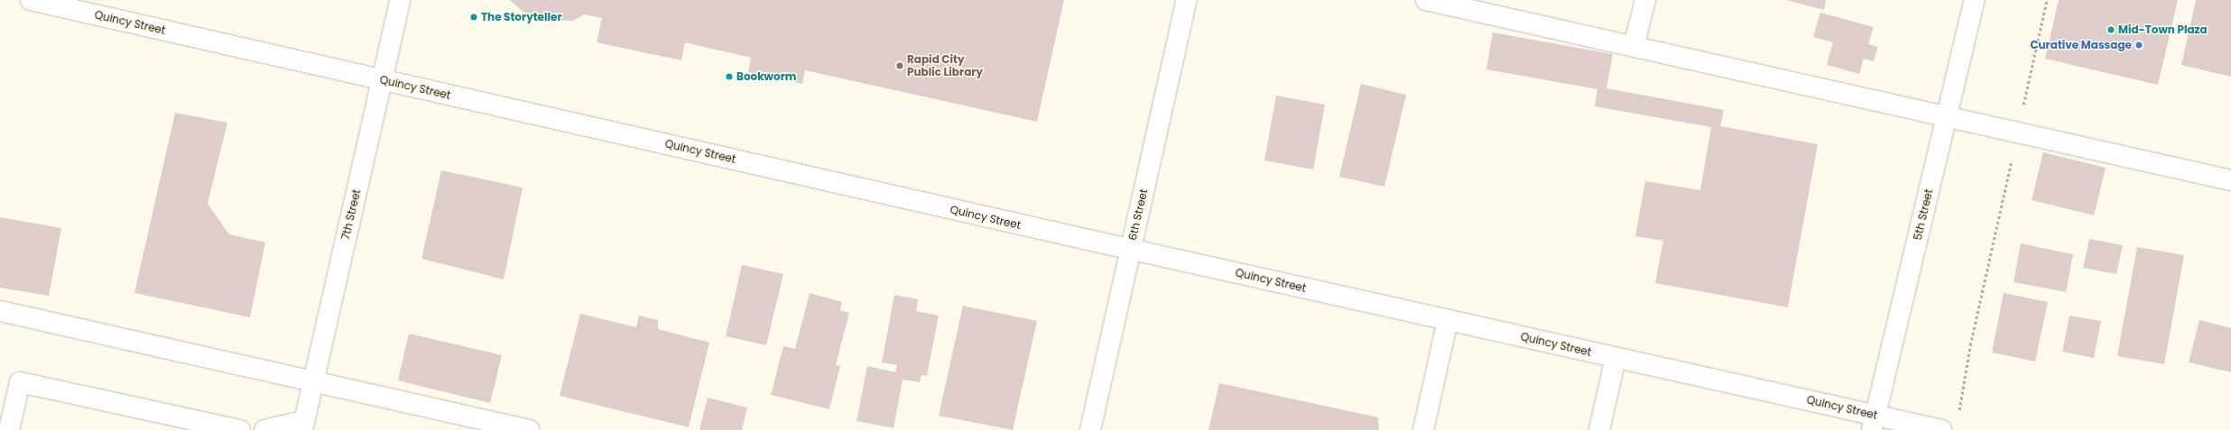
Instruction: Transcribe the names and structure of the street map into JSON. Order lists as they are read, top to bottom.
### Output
{
  "streets": {
    "street": [
      "Quincy Street",
      "7th Street",
      "6th Street",
      "5th Street"
    ]
  },
  "crossings": [
    ["Quincy Street", "7th Street"],
    ["Quincy Street", "6th Street"],
    ["Quincy Street", "5th Street"]
  ],
  "places": [
    "The Storyteller",
    "Mid-Town Plaza",
    "Curative Massage",
    "Rapid City Public Library",
    "Bookworm"
  ]
}
